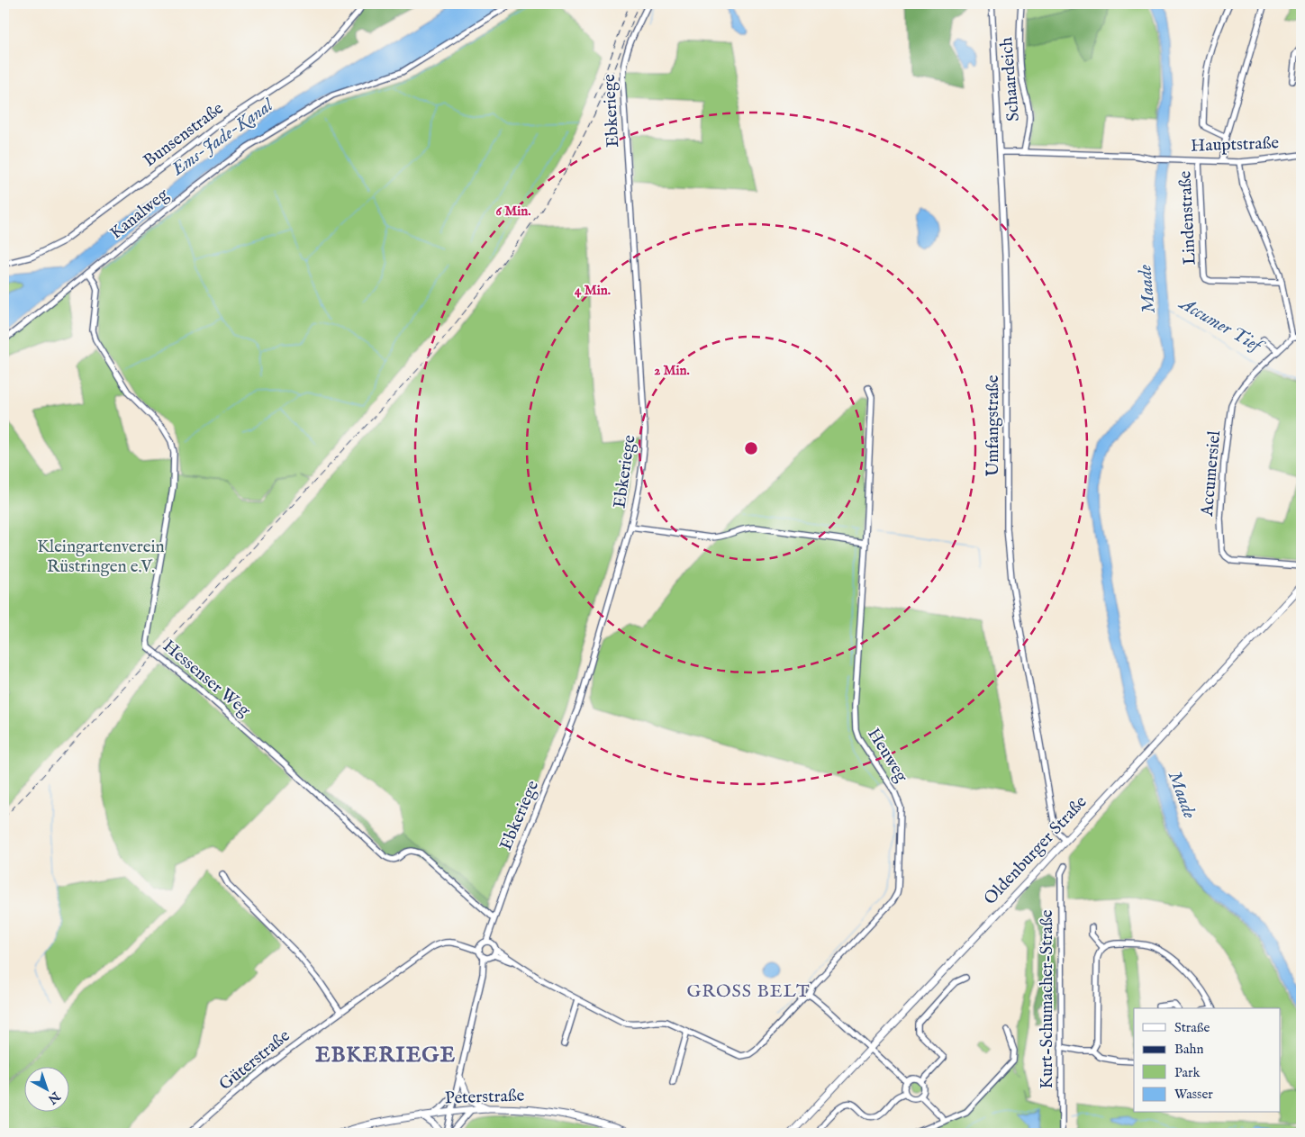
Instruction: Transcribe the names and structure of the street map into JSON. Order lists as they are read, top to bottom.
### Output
{
  "streets": {
    "main road": ["Oldenburger Straße", "Peterstraße"],
    "street": [
      "Schaardeich",
      "Ebkeriege",
      "Bunsenstraße",
      "Hauptstraße",
      "Kanalweg",
      "Lindenstraße",
      "Umfangstraße",
      "Accumersiel",
      "Hessenser Weg",
      "Heuweg",
      "Kurt-Schumacher-Straße",
      "Güterstraße"
    ]
  },
  "crossings": [
    ["Schaardeich", "Hauptstraße"],
    ["Ebkeriege", "Hessenser Weg"],
    ["Hauptstraße", "Lindenstraße"],
    ["Hauptstraße", "Umfangstraße"],
    ["Kanalweg", "Hessenser Weg"],
    ["Umfangstraße", "Oldenburger Straße"]
  ],
  "districts": ["GROSS BELT", "EBKERIEGE"],
  "water": ["Ems-Jade-Kanal", "Maade", "Accumer Tief"],
  "parks": ["Kleingartenverein Rüstringen e.V."],
  "legend": [
    "Straße",
    "Bahn",
    "Park",
    "Wasser"
  ],
  "north": "bottom right",
  "rings": ["6 Min.", "4 Min.", "2 Min."]
}
